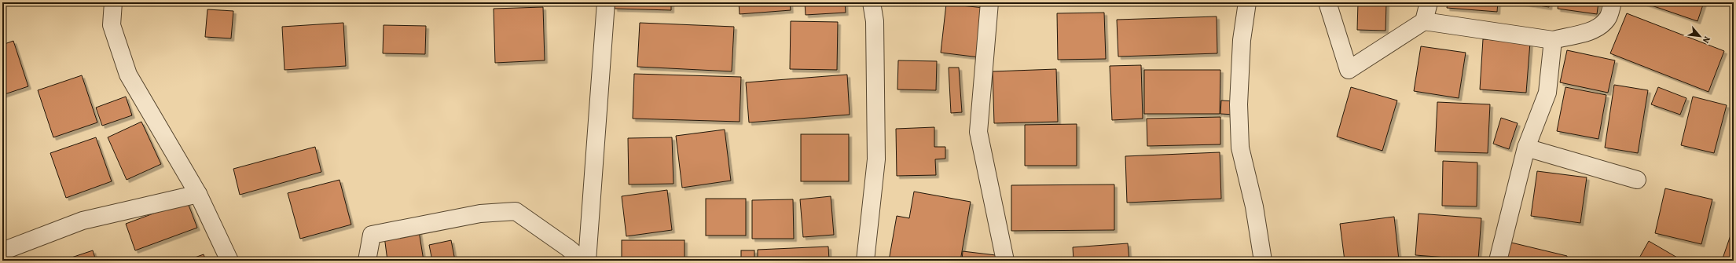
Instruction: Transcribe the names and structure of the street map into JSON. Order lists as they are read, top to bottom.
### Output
{
  "north": "bottom right"
}
